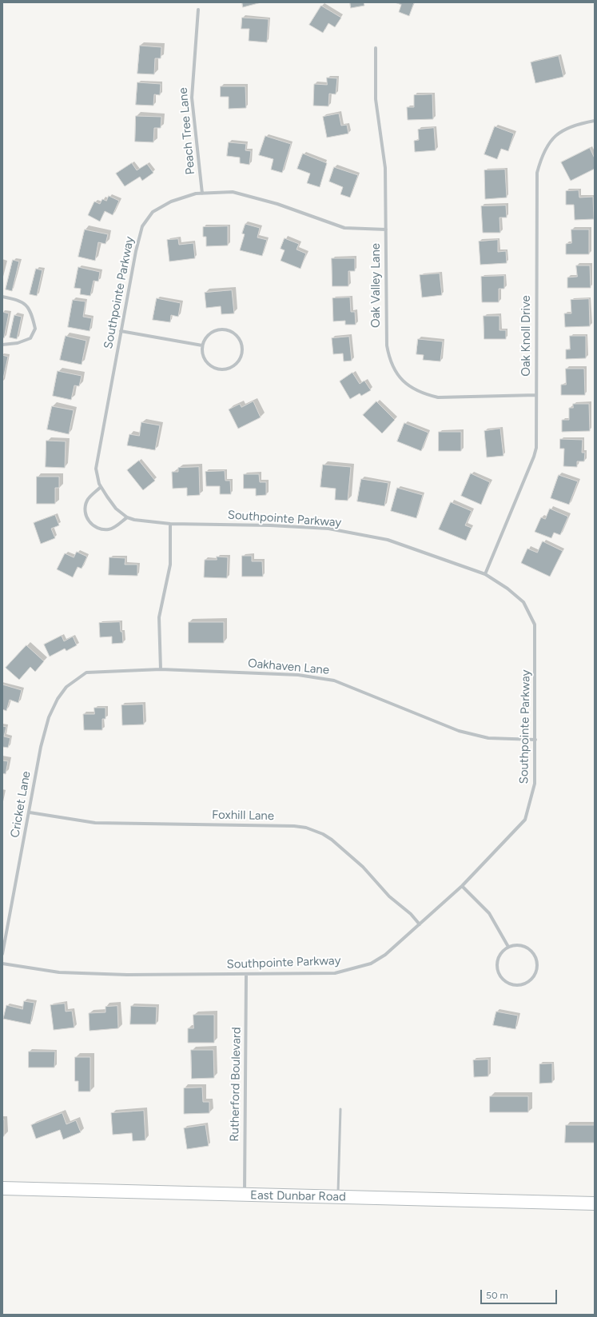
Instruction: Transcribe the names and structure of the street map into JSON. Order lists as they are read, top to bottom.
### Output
{
  "streets": {
    "street": [
      "Peach Tree Lane",
      "Oak Valley Lane",
      "Southpointe Parkway",
      "Oak Knoll Drive",
      "Oakhaven Lane",
      "Cricket Lane",
      "Foxhill Lane",
      "Rutherford Boulevard",
      "East Dunbar Road"
    ]
  },
  "crossings": [
    ["Peach Tree Lane", "Southpointe Parkway"],
    ["Oak Valley Lane", "Southpointe Parkway"],
    ["Oak Valley Lane", "Oak Knoll Drive"],
    ["Southpointe Parkway", "Oak Knoll Drive"],
    ["Southpointe Parkway", "Oakhaven Lane"],
    ["Southpointe Parkway", "Foxhill Lane"],
    ["Southpointe Parkway", "Rutherford Boulevard"],
    ["Oakhaven Lane", "Cricket Lane"],
    ["Cricket Lane", "Foxhill Lane"],
    ["Rutherford Boulevard", "East Dunbar Road"]
  ],
  "scale_bar": "50 m"
}
